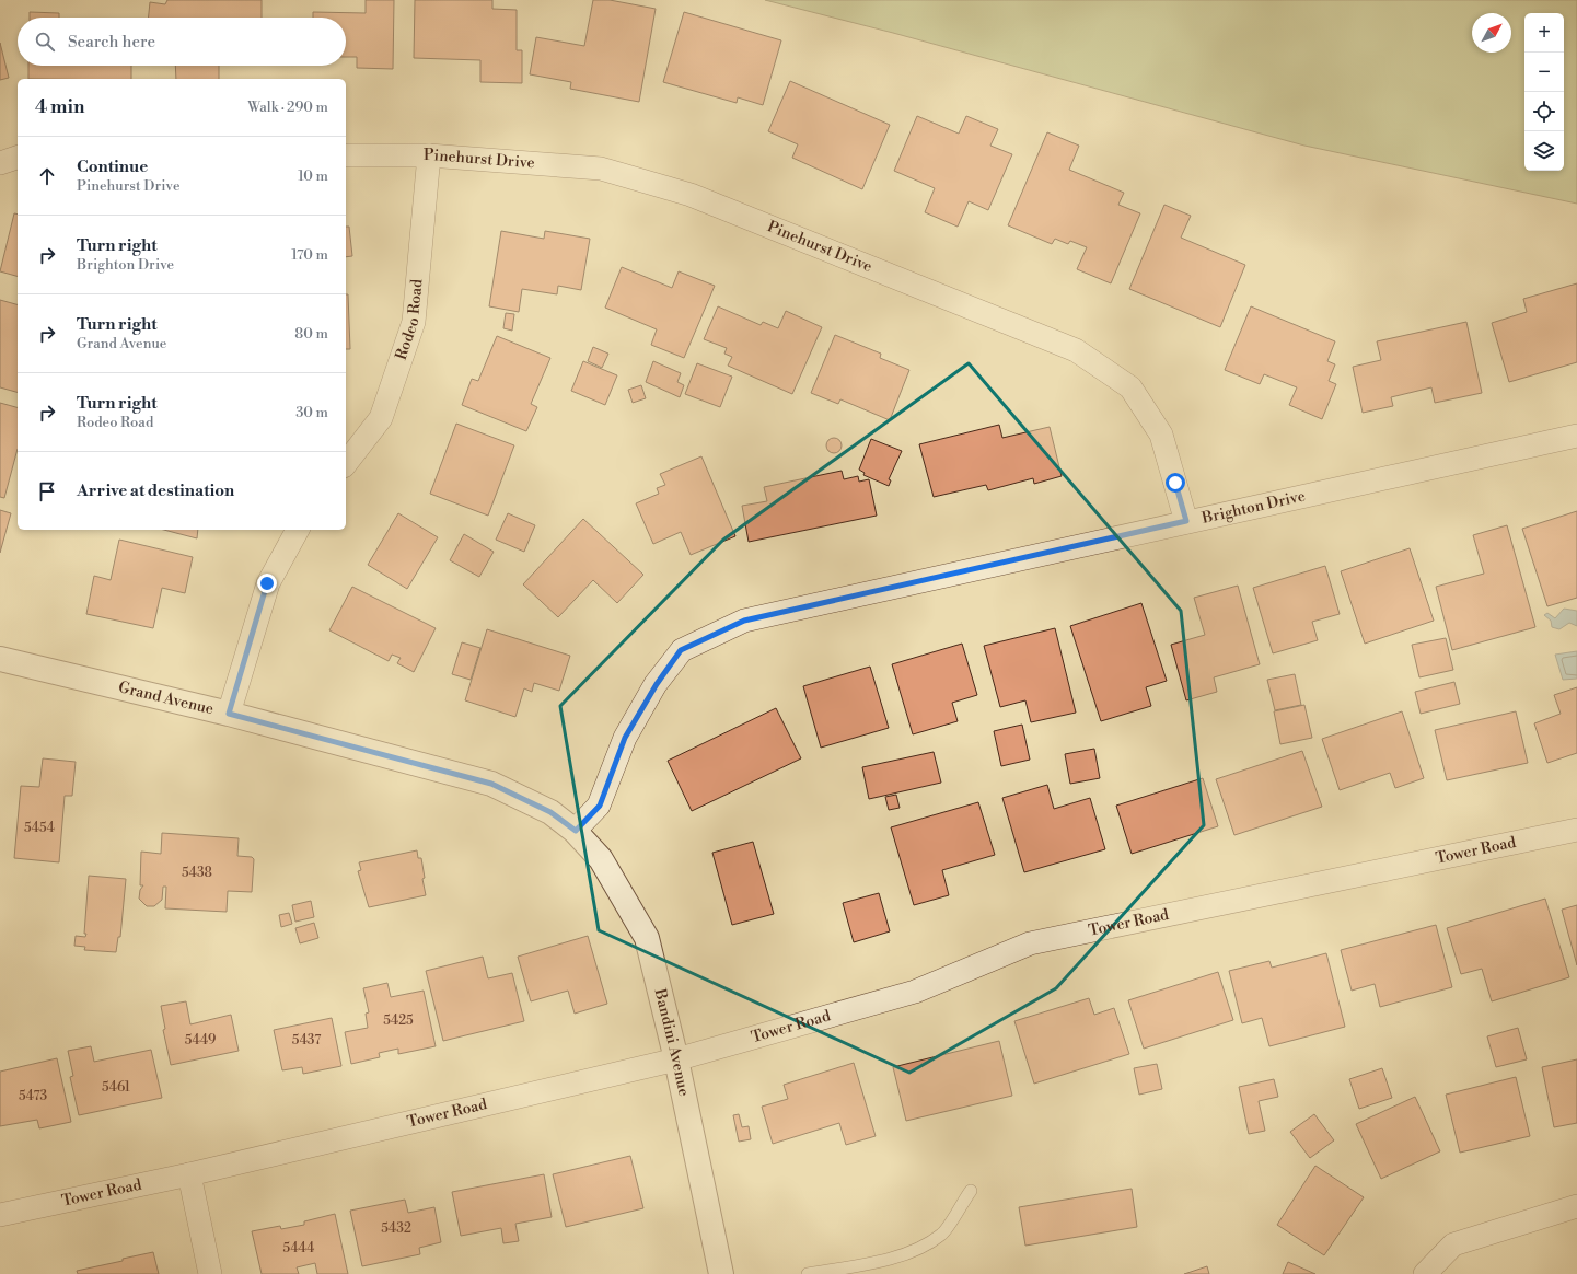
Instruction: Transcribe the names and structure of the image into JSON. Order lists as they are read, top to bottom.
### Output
{
  "streets": {
    "street": [
      "Pinehurst Drive",
      "Rodeo Road",
      "Brighton Drive",
      "Grand Avenue",
      "Tower Road",
      "Bandini Avenue"
    ]
  },
  "crossings": [
    ["Pinehurst Drive", "Rodeo Road"],
    ["Pinehurst Drive", "Brighton Drive"],
    ["Brighton Drive", "Grand Avenue"],
    ["Brighton Drive", "Bandini Avenue"],
    ["Grand Avenue", "Bandini Avenue"],
    ["Tower Road", "Bandini Avenue"]
  ],
  "house_numbers": [
    "5454",
    "5438",
    "5425",
    "5449",
    "5437",
    "5461",
    "5473",
    "5432",
    "5444"
  ],
  "north": "top right",
  "page": {
    "map_buttons": ["+", "−"],
    "search": "Search here",
    "heading": ["4 min", "Walk · 290 m"],
    "list": [
      ["Continue", "Pinehurst Drive", "10 m"],
      ["Turn right", "Brighton Drive", "170 m"],
      ["Turn right", "Grand Avenue", "80 m"],
      ["Turn right", "Rodeo Road", "30 m"],
      "Arrive at destination"
    ]
  }
}
